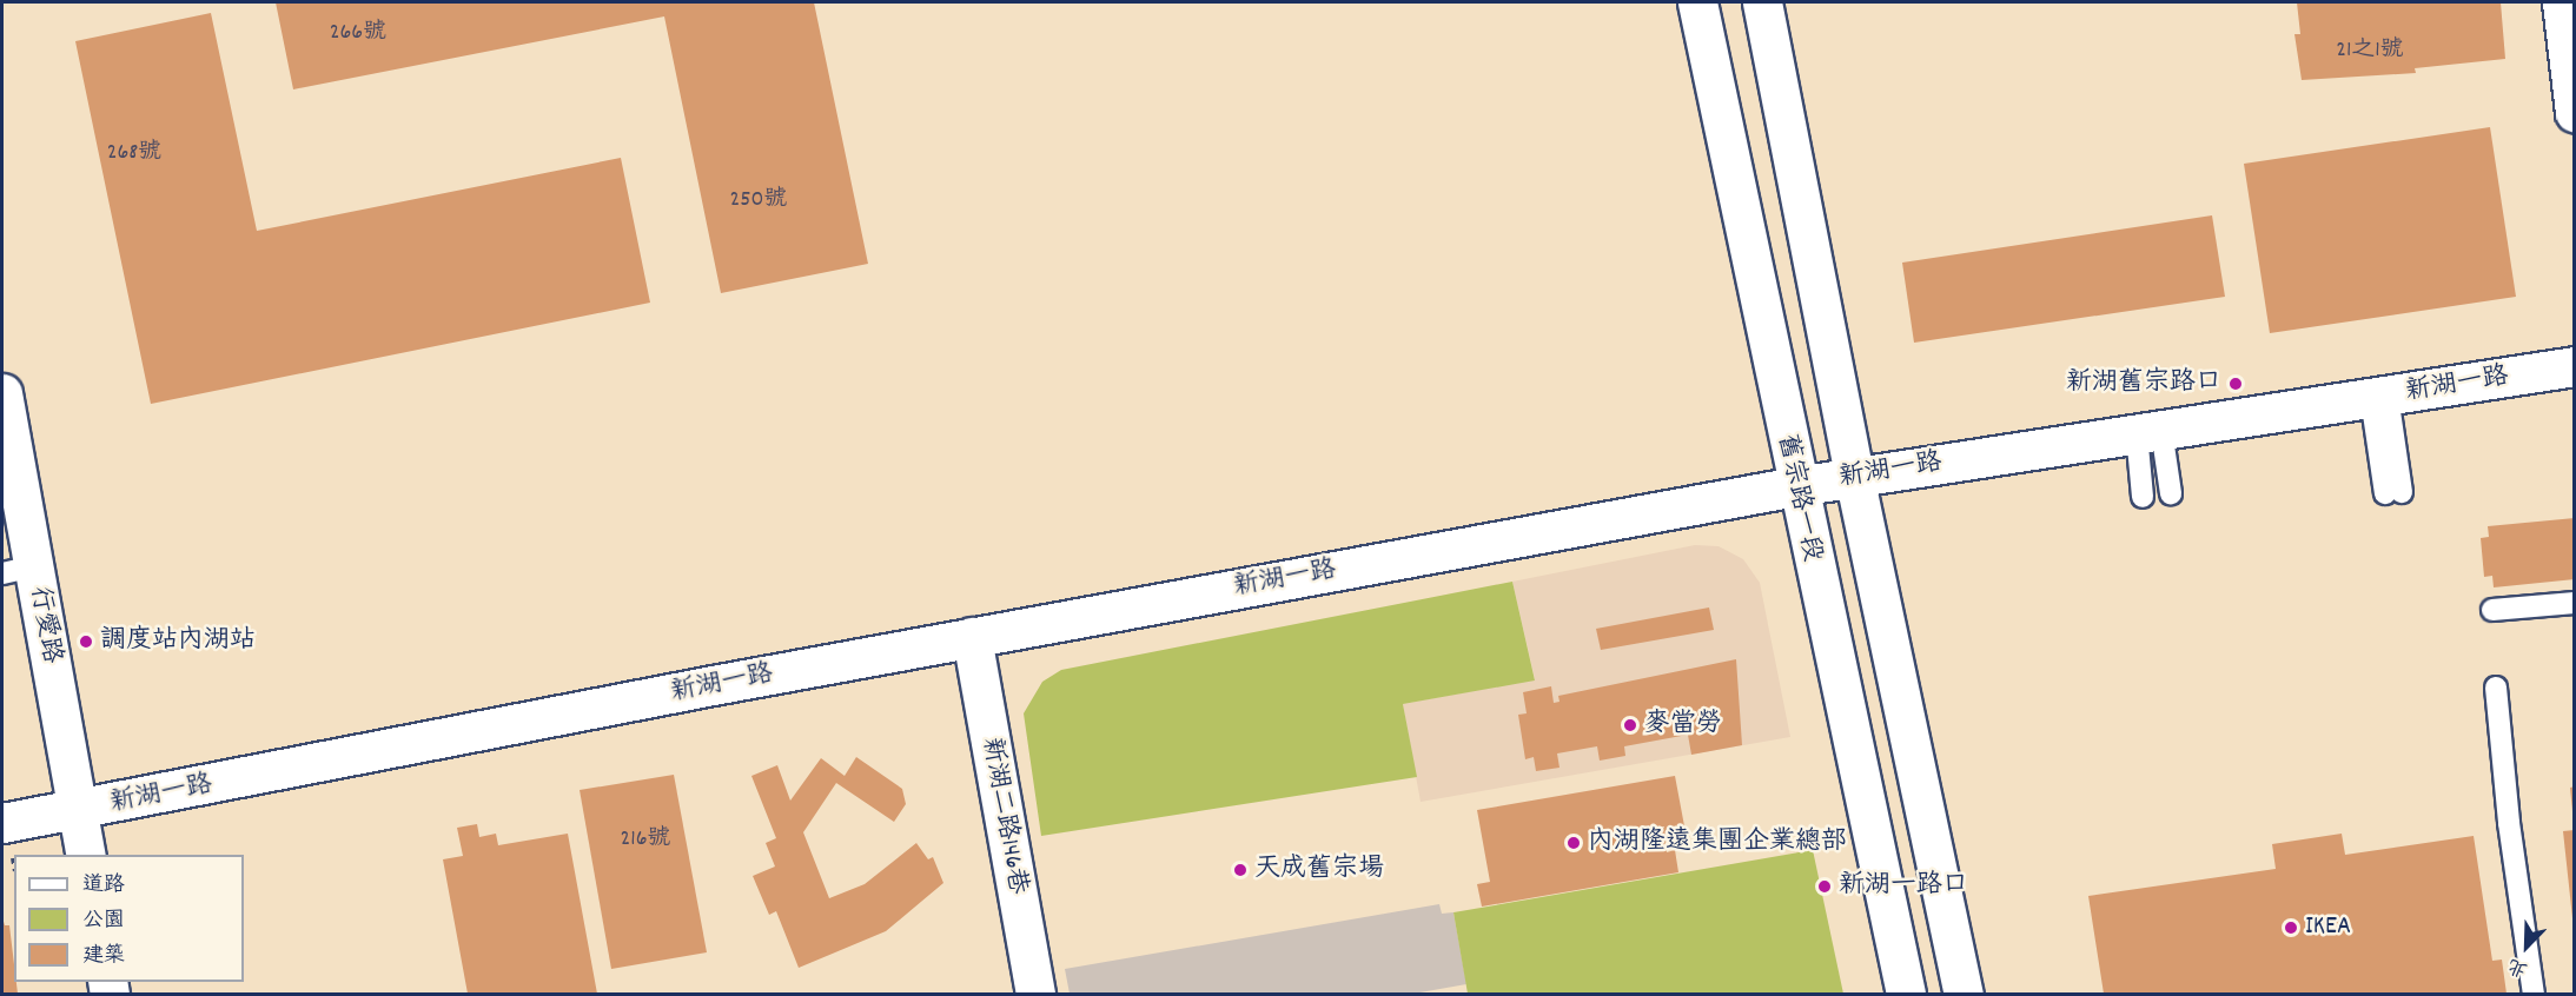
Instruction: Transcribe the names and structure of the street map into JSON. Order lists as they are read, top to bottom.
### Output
{
  "streets": {
    "street": [
      "新湖一路",
      "舊宗路一段",
      "行愛路",
      "新湖二路146巷"
    ]
  },
  "crossings": [
    ["新湖一路", "舊宗路一段"],
    ["新湖一路", "行愛路"],
    ["新湖一路", "新湖二路146巷"]
  ],
  "places": [
    "新湖舊宗路口",
    "調度站內湖站",
    "麥當勞",
    "內湖隆遠集團企業總部",
    "天成舊宗場",
    "新湖一路口",
    "IKEA"
  ],
  "house_numbers": [
    "266號",
    "21之1號",
    "268號",
    "250號",
    "216號"
  ],
  "legend": ["道路", "公園", "建築"],
  "north": "bottom left"
}
